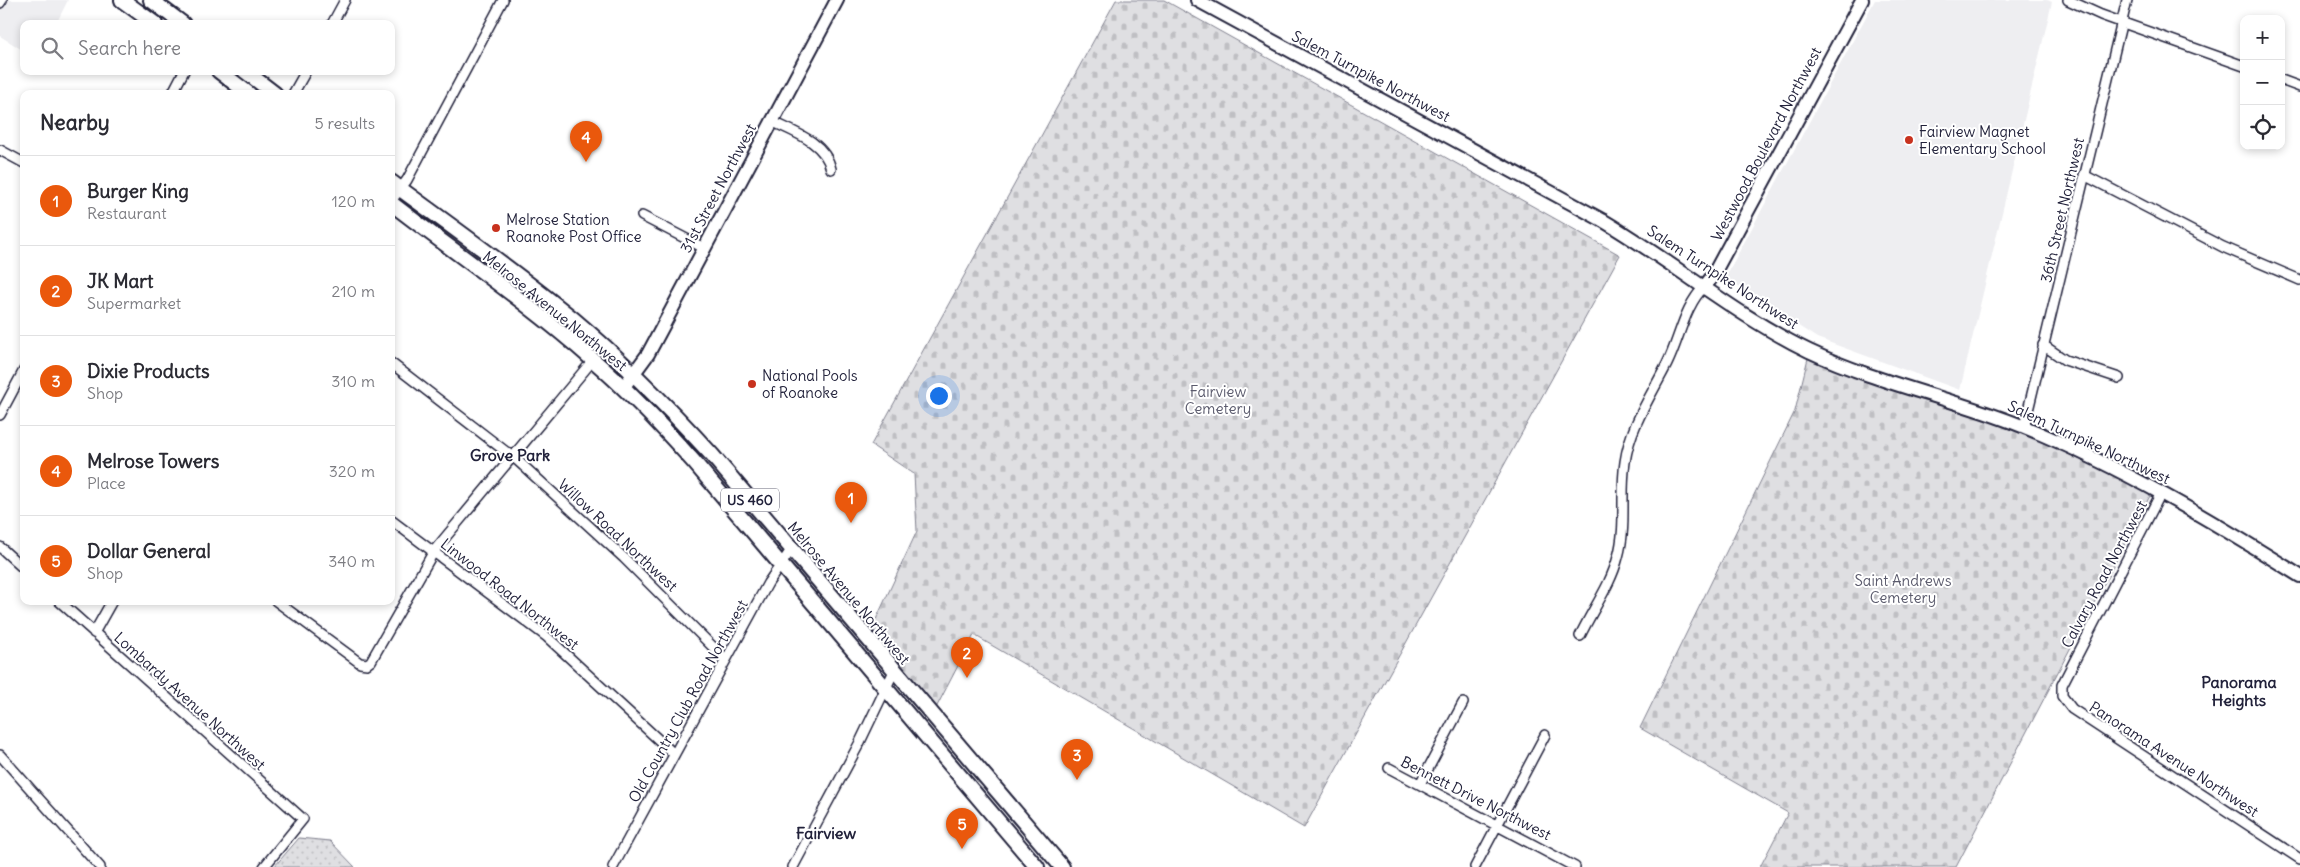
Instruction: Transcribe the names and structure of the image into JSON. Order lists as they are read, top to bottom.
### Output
{
  "streets": {
    "main road": ["Melrose Avenue Northwest", "US 460"],
    "street": [
      "Salem Turnpike Northwest",
      "Westwood Boulevard Northwest",
      "31st Street Northwest",
      "36th Street Northwest",
      "Willow Road Northwest",
      "Calvary Road Northwest",
      "Linwood Road Northwest",
      "Lombardy Avenue Northwest",
      "Old Country Club Road Northwest",
      "Panorama Avenue Northwest",
      "Bennett Drive Northwest"
    ]
  },
  "crossings": [
    ["Salem Turnpike Northwest", "Westwood Boulevard Northwest"],
    ["Salem Turnpike Northwest", "36th Street Northwest"],
    ["Salem Turnpike Northwest", "Calvary Road Northwest"],
    ["31st Street Northwest", "Melrose Avenue Northwest"],
    ["Melrose Avenue Northwest", "Old Country Club Road Northwest"],
    ["Willow Road Northwest", "Old Country Club Road Northwest"],
    ["Calvary Road Northwest", "Panorama Avenue Northwest"],
    ["Linwood Road Northwest", "Old Country Club Road Northwest"]
  ],
  "districts": ["Grove Park", "Panorama Heights", "Fairview"],
  "parks": ["Fairview Cemetery", "Saint Andrews Cemetery"],
  "places": ["Fairview Magnet Elementary School", "Melrose Station Roanoke Post Office", "National Pools of Roanoke"],
  "page": {
    "map_buttons": ["+", "−"],
    "search": "Search here",
    "heading": ["Nearby", "5 results"],
    "pins": [
      "4",
      "1",
      "2",
      "3",
      "5"
    ],
    "list": [
      {
        "mark": "1",
        "name": "Burger King",
        "note": "Restaurant",
        "value": "120 m"
      },
      {
        "mark": "2",
        "name": "JK Mart",
        "note": "Supermarket",
        "value": "210 m"
      },
      {
        "mark": "3",
        "name": "Dixie Products",
        "note": "Shop",
        "value": "310 m"
      },
      {
        "mark": "4",
        "name": "Melrose Towers",
        "note": "Place",
        "value": "320 m"
      },
      {
        "mark": "5",
        "name": "Dollar General",
        "note": "Shop",
        "value": "340 m"
      }
    ]
  }
}
